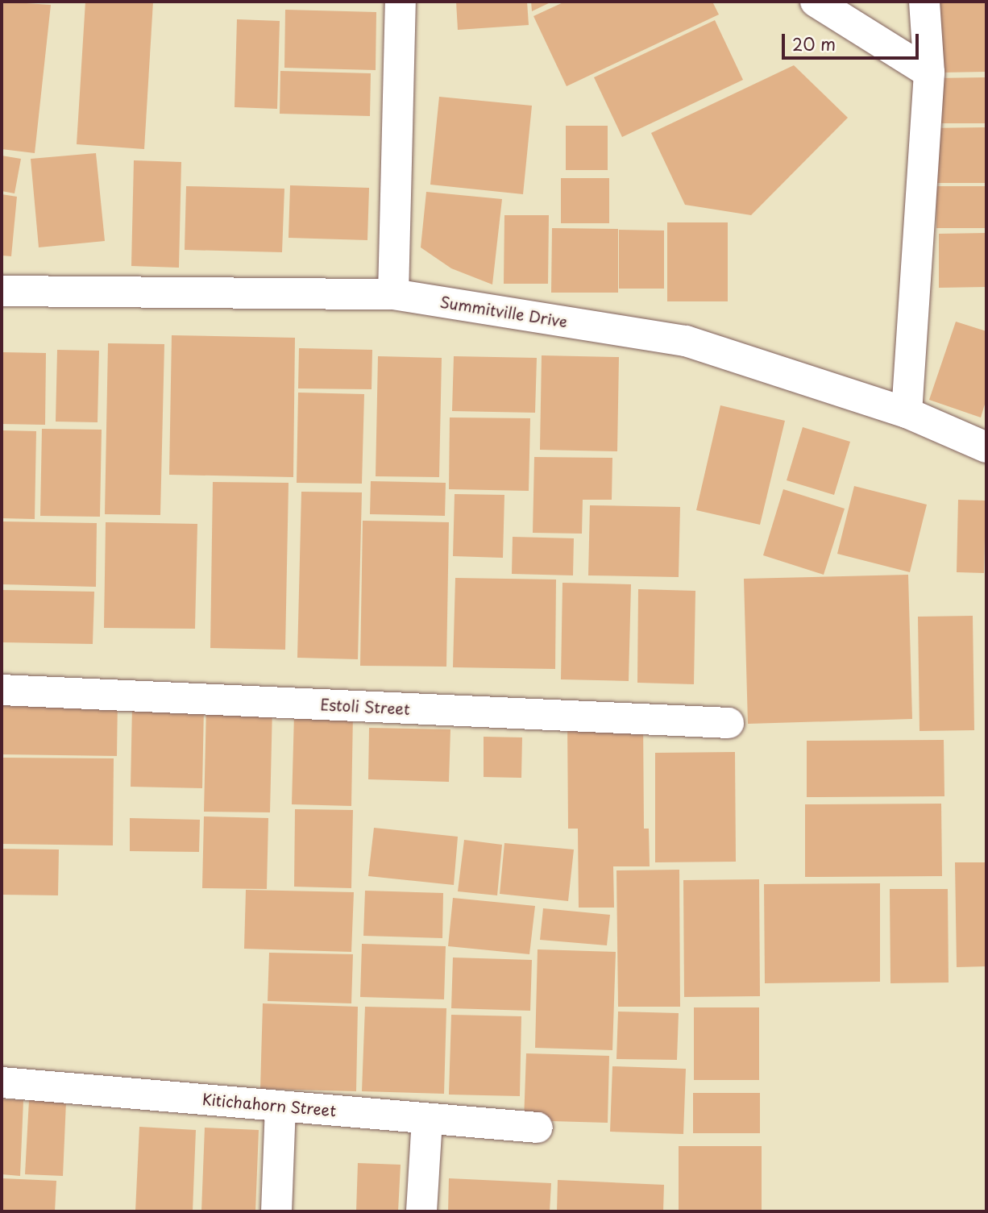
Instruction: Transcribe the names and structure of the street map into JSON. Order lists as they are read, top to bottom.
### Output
{
  "streets": {
    "street": ["Summitville Drive", "Estoli Street", "Kitichahorn Street"]
  },
  "scale_bar": "20 m"
}
